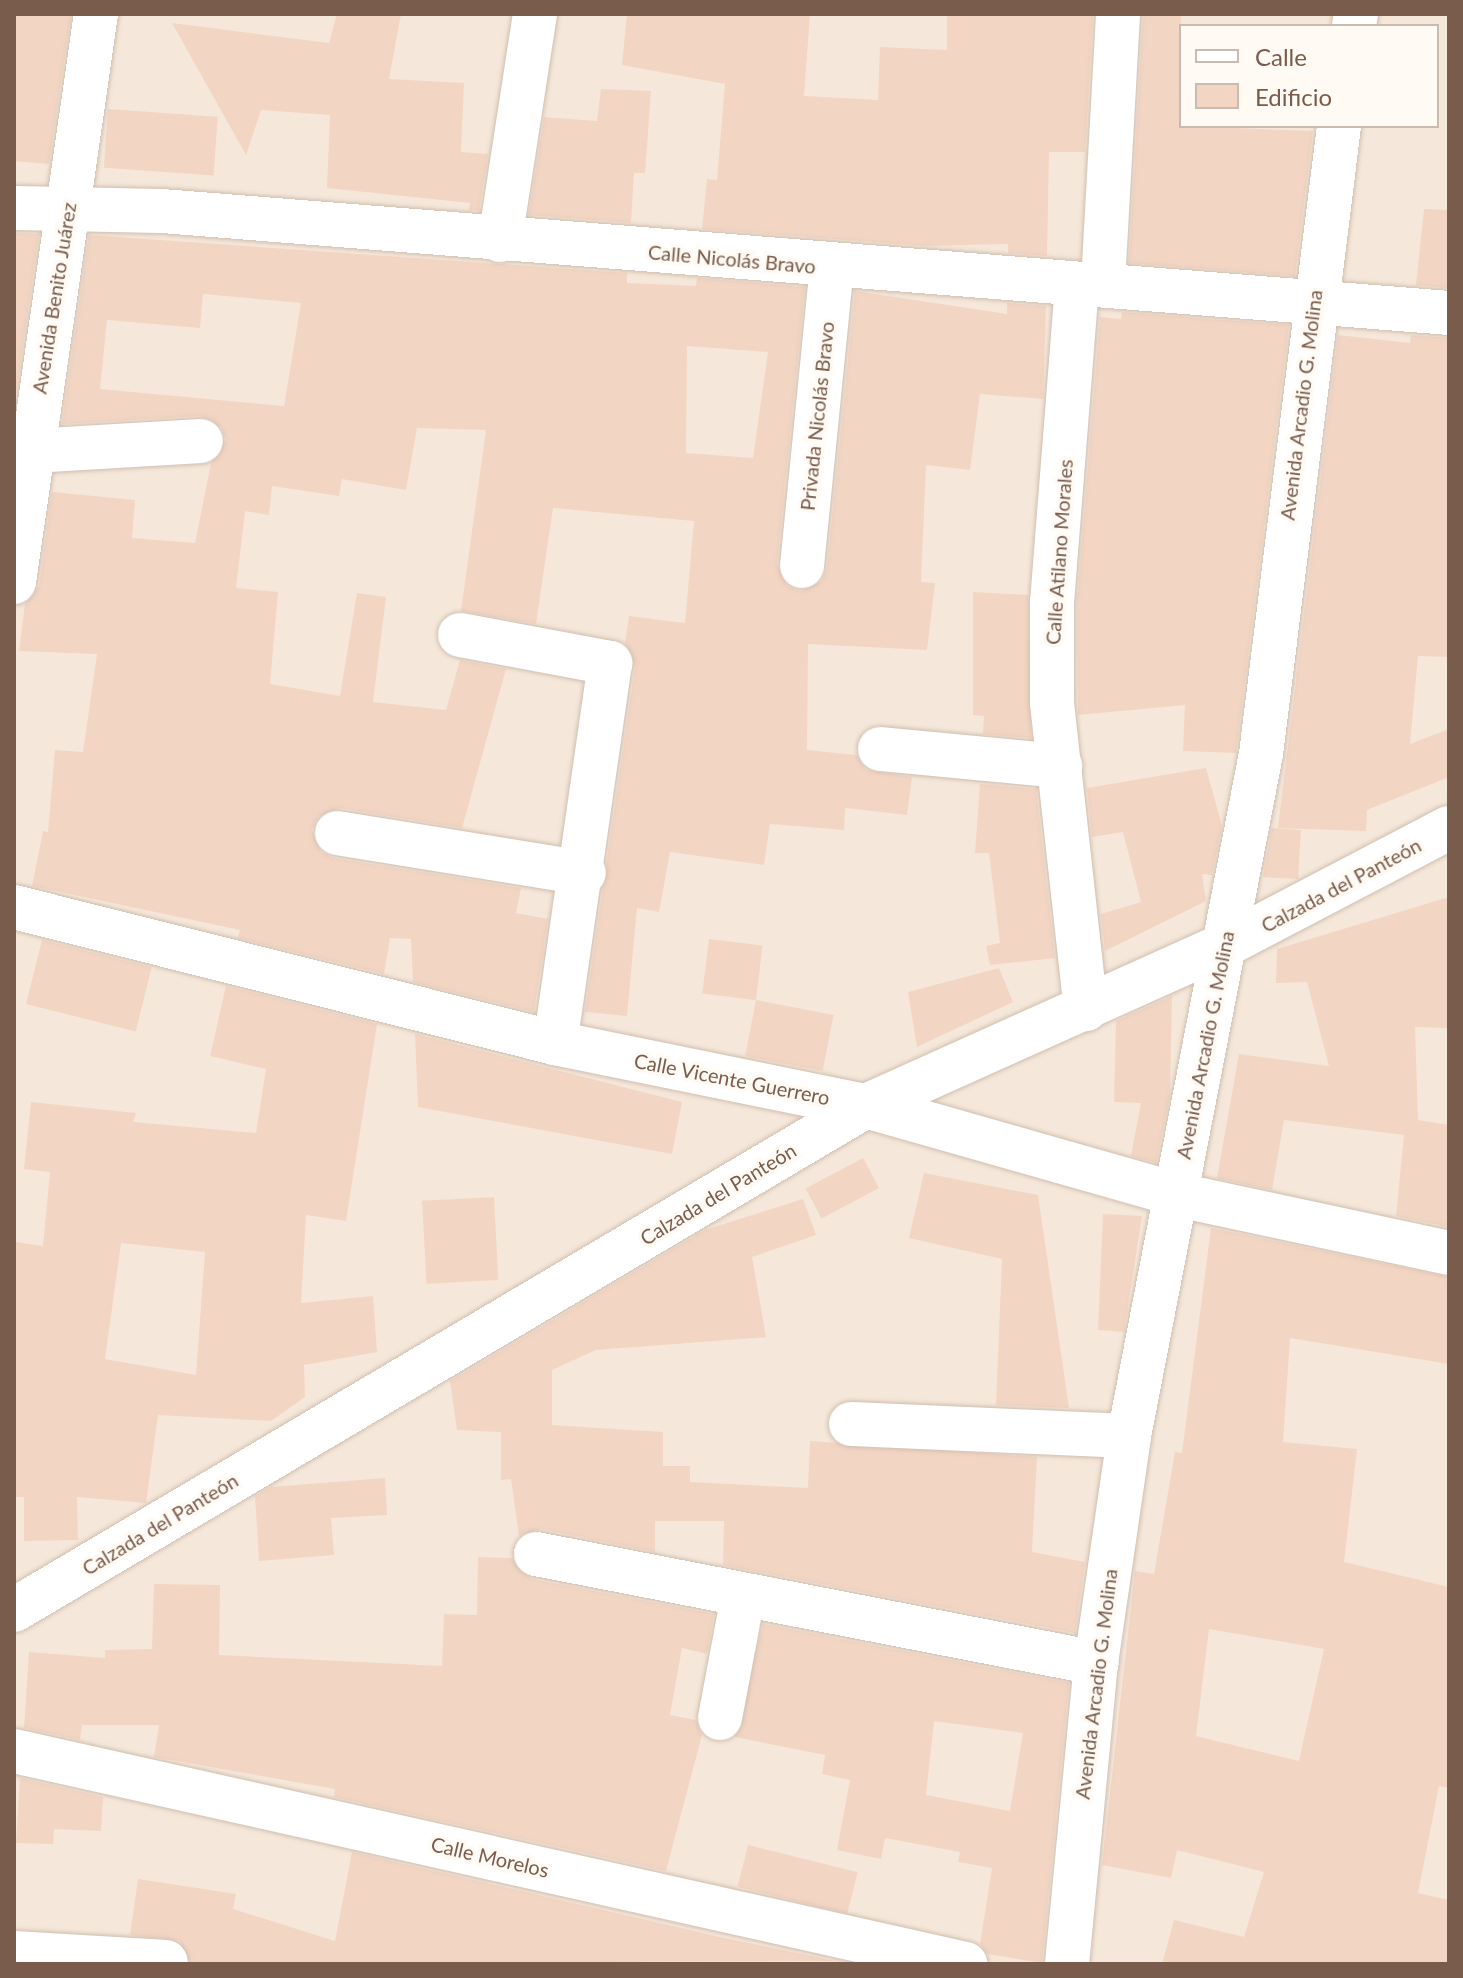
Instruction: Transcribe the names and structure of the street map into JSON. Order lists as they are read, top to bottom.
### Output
{
  "streets": {
    "street": [
      "Calle Nicolás Bravo",
      "Avenida Benito Juárez",
      "Avenida Arcadio G. Molina",
      "Privada Nicolás Bravo",
      "Calle Atilano Morales",
      "Calzada del Panteón",
      "Calle Vicente Guerrero",
      "Calle Morelos"
    ]
  },
  "crossings": [
    ["Calle Nicolás Bravo", "Avenida Benito Juárez"],
    ["Calle Nicolás Bravo", "Avenida Arcadio G. Molina"],
    ["Calle Nicolás Bravo", "Privada Nicolás Bravo"],
    ["Calle Nicolás Bravo", "Calle Atilano Morales"],
    ["Avenida Arcadio G. Molina", "Calzada del Panteón"],
    ["Avenida Arcadio G. Molina", "Calle Vicente Guerrero"],
    ["Calle Atilano Morales", "Calzada del Panteón"],
    ["Calzada del Panteón", "Calle Vicente Guerrero"]
  ],
  "legend": ["Calle", "Edificio"]
}
